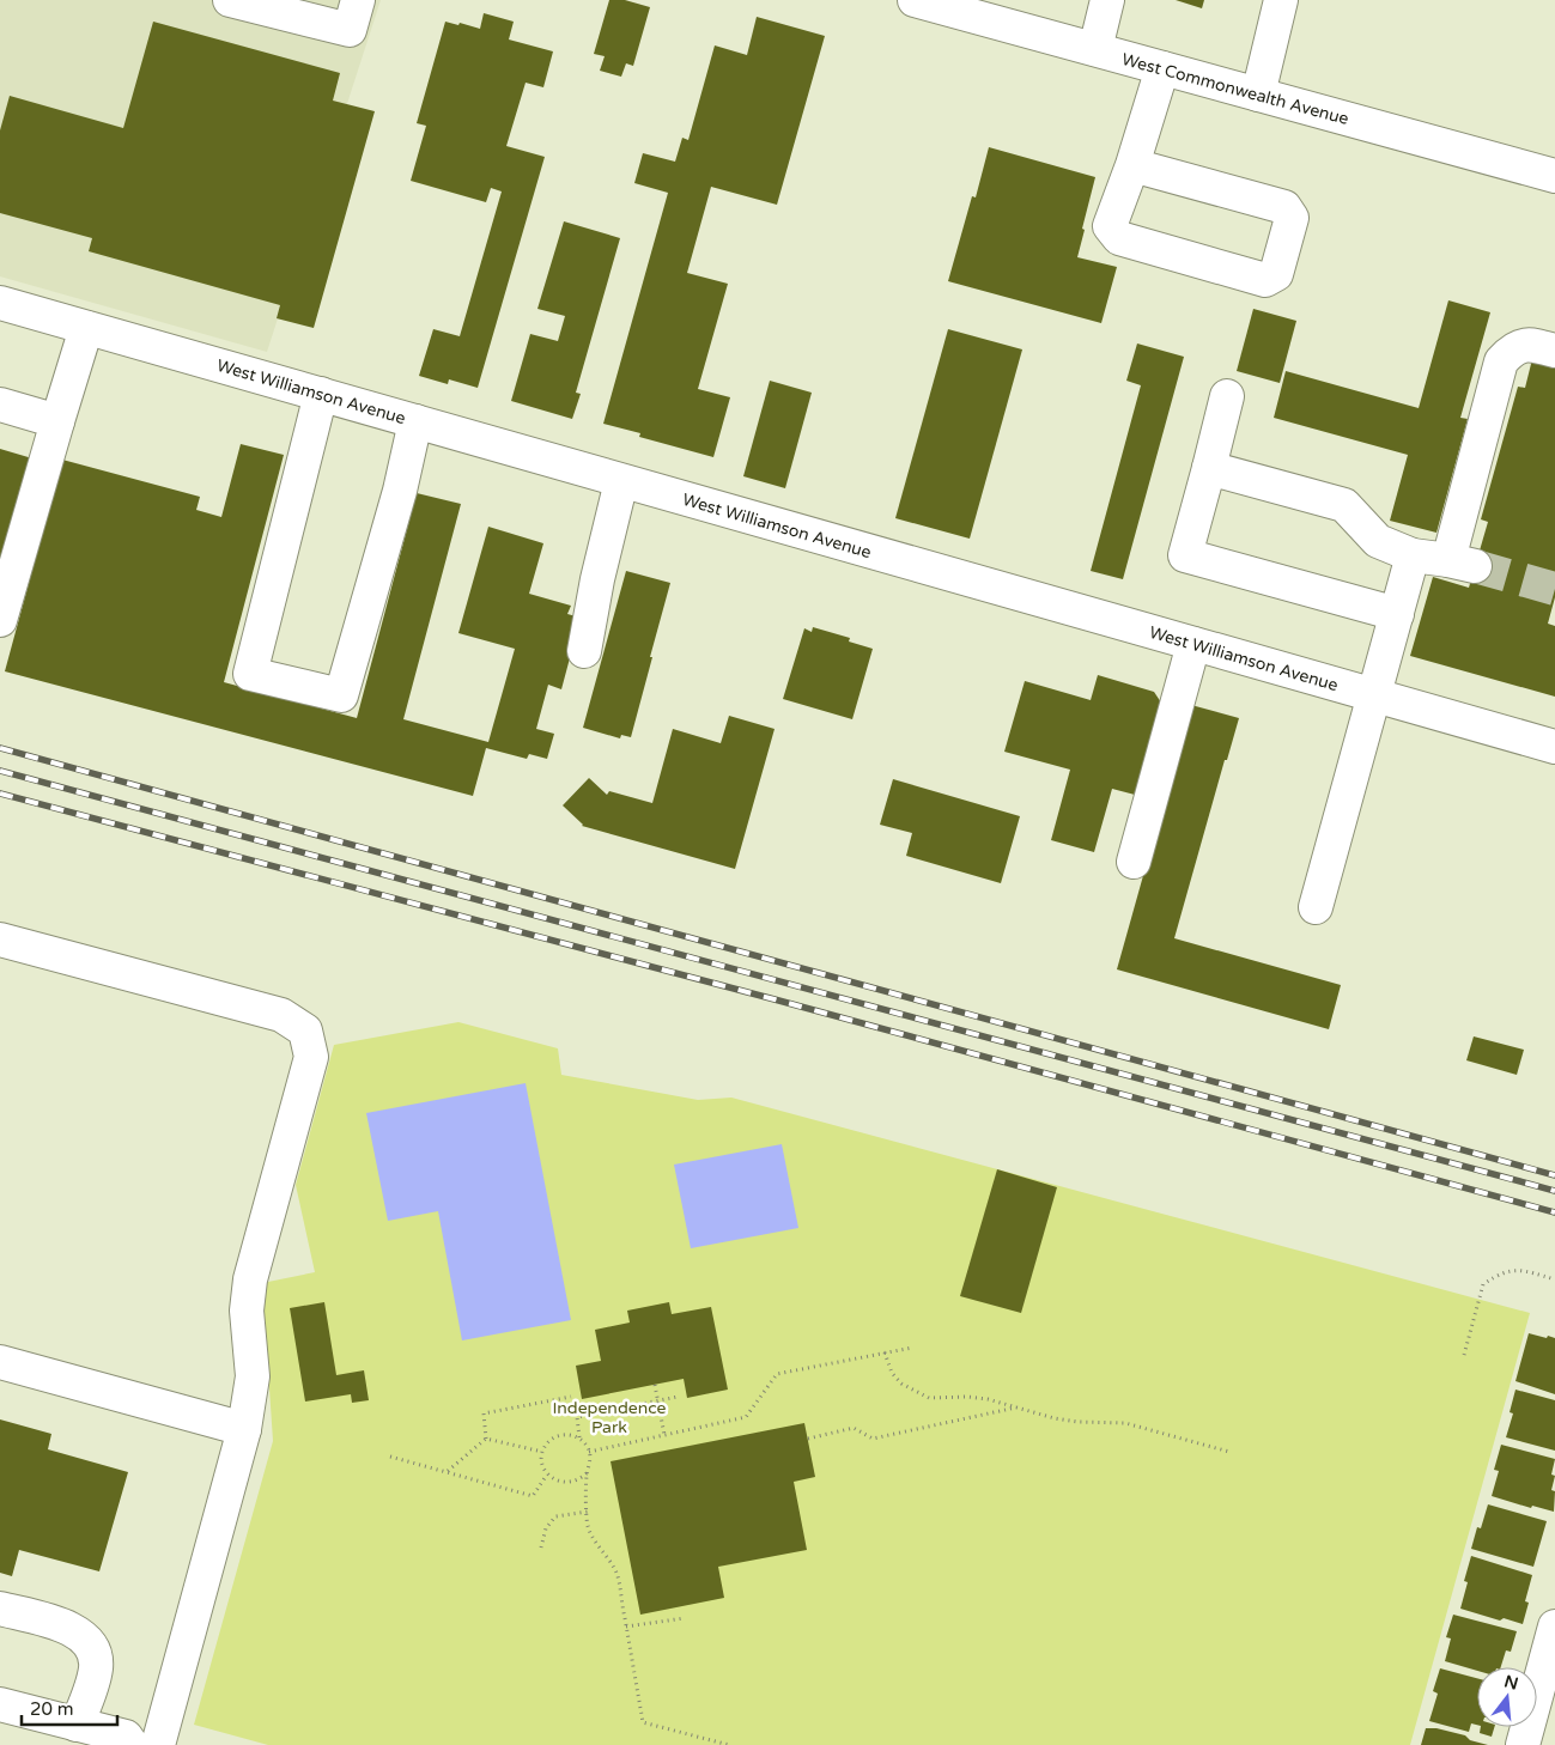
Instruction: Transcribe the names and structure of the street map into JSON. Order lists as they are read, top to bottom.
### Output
{
  "streets": {
    "street": ["West Commonwealth Avenue", "West Williamson Avenue"]
  },
  "parks": ["Independence Park"],
  "scale_bar": "20 m",
  "north": "top"
}
